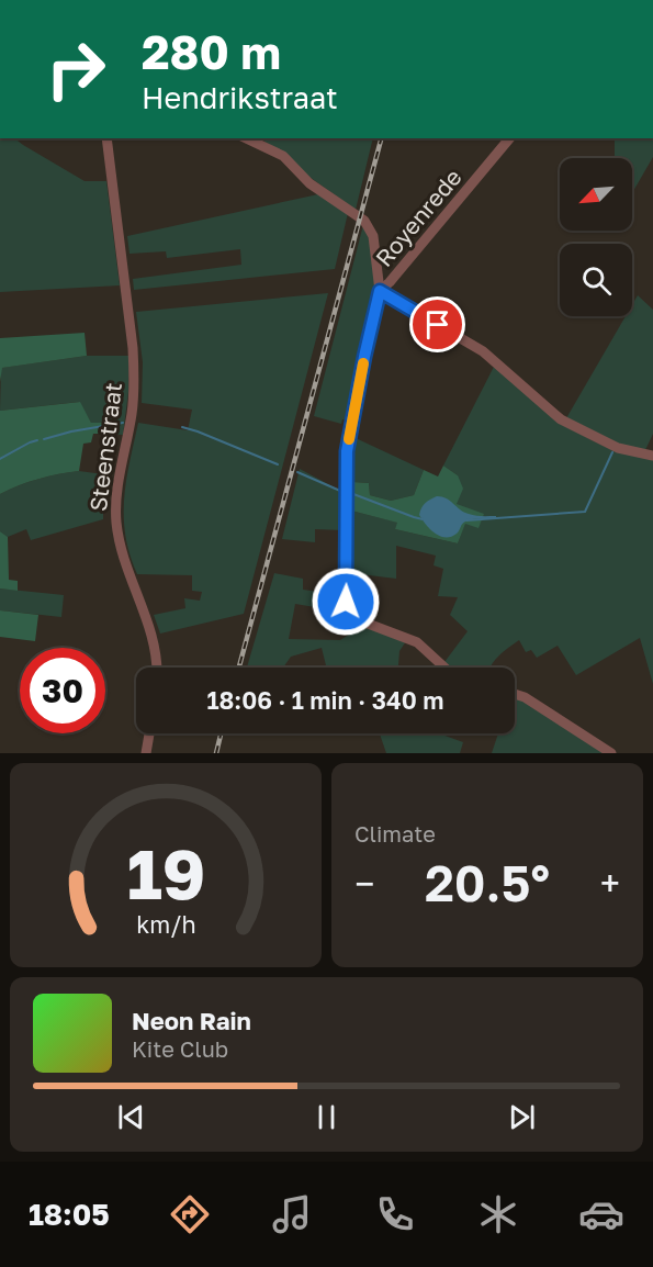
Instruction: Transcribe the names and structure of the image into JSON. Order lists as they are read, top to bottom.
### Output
{
  "streets": {
    "street": ["Royenrede", "Steenstraat"]
  },
  "north": "bottom left",
  "page": {
    "turn": ["280 m", "Hendrikstraat"],
    "limit": "30",
    "trip": "18:06 · 1 min · 340 m",
    "tile": "Climate",
    "heat": ["−", "20.5°", "+"],
    "song": ["Neon Rain", "Kite Club"],
    "tabs": "18:05",
    "gauge": ["19", "km/h"]
  }
}
